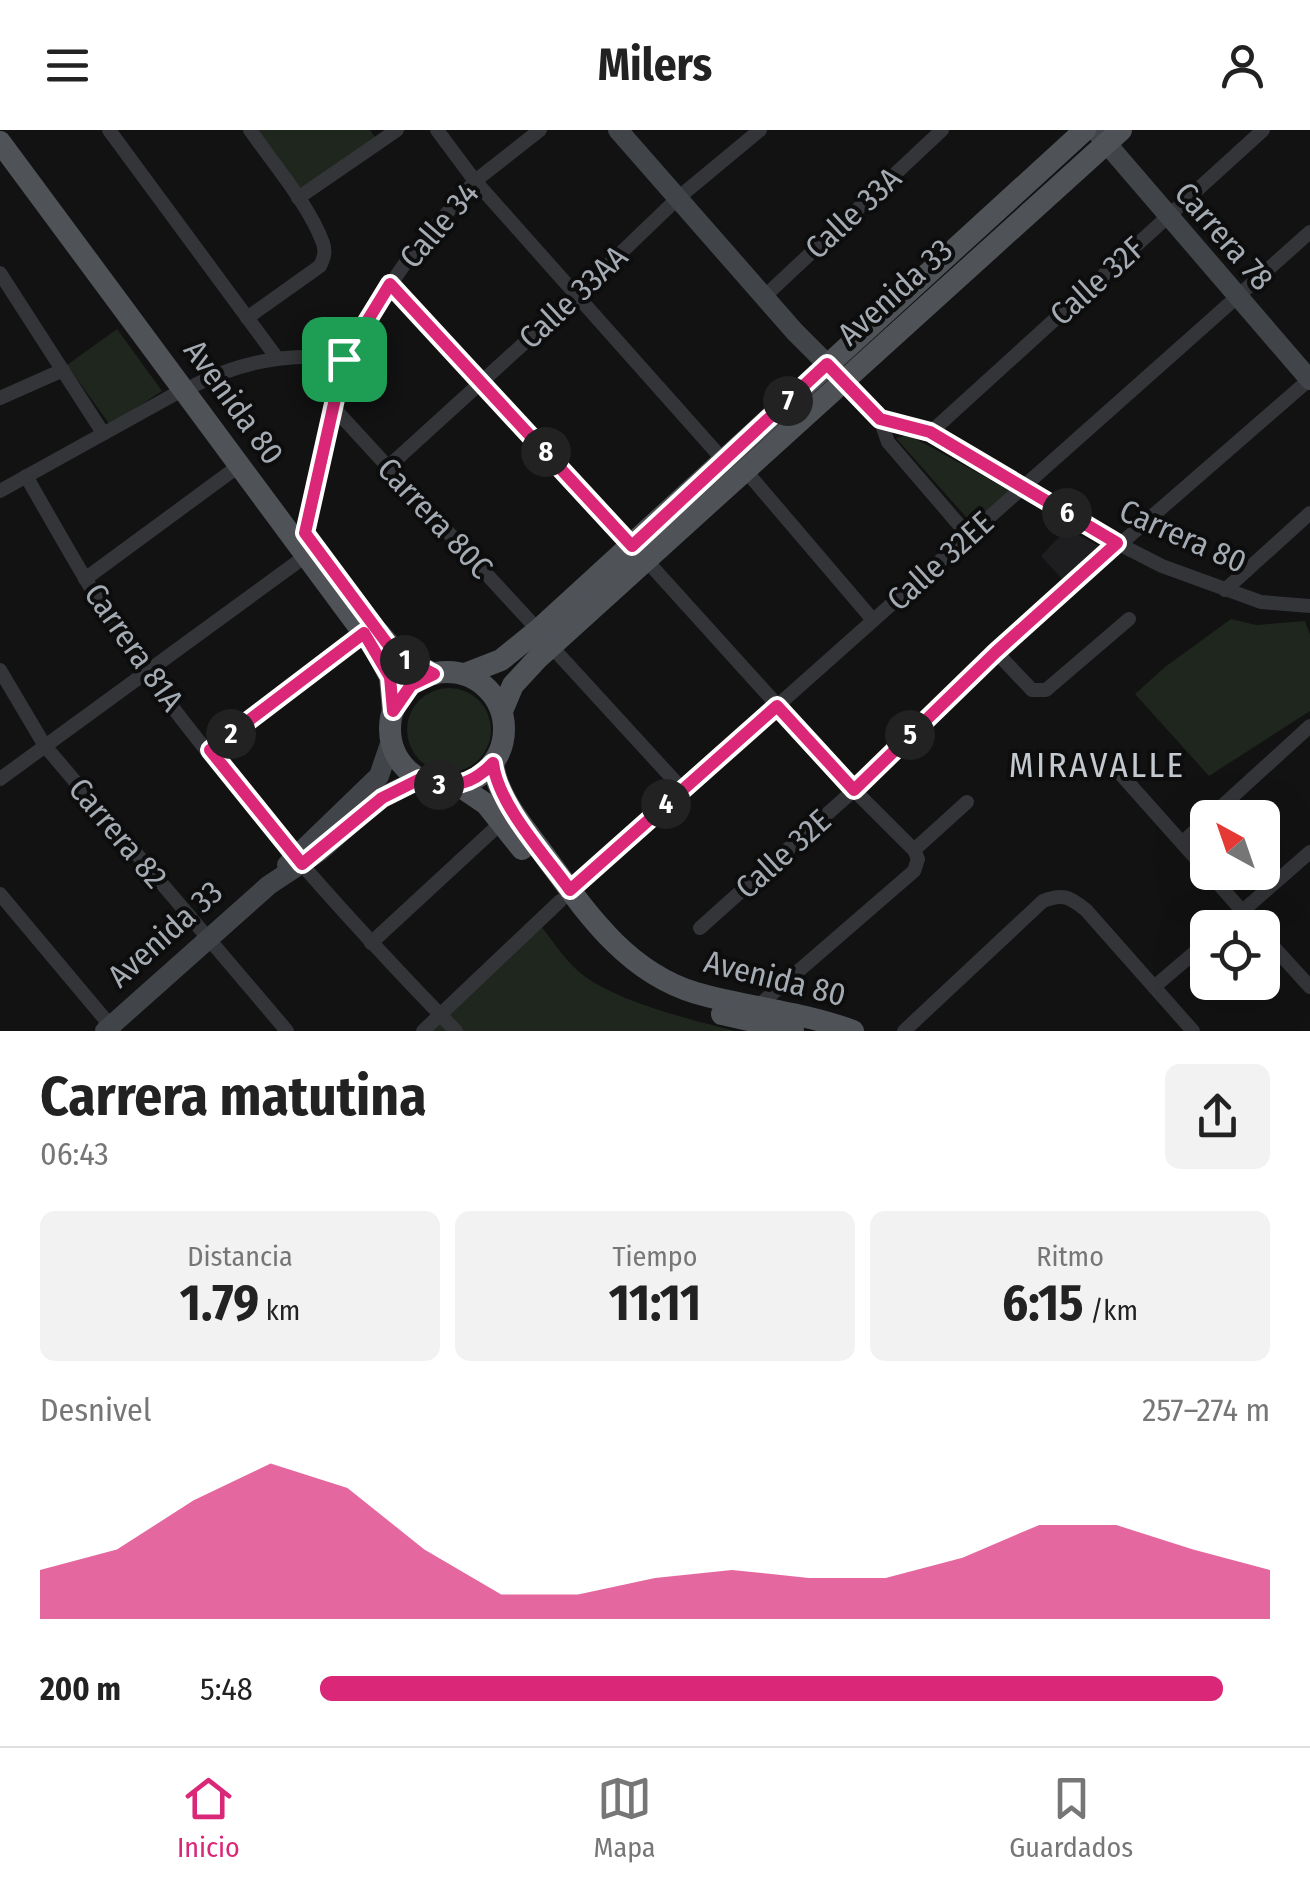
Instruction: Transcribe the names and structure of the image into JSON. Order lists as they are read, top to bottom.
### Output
{
  "streets": {
    "main road": ["Avenida 33", "Avenida 80"],
    "street": [
      "Calle 33A",
      "Calle 34",
      "Carrera 78",
      "Calle 32F",
      "Calle 33AA",
      "Carrera 80C",
      "Carrera 80",
      "Calle 32EE",
      "Carrera 81A",
      "Carrera 82",
      "Calle 32E"
    ]
  },
  "crossings": [
    ["Carrera 78", "Calle 32F"],
    ["Carrera 78", "Avenida 33"],
    ["Carrera 78", "Calle 32EE"],
    ["Carrera 78", "Calle 32E"],
    ["Calle 32F", "Carrera 80"],
    ["Avenida 33", "Avenida 80"],
    ["Avenida 33", "Carrera 80C"],
    ["Avenida 33", "Carrera 81A"],
    ["Avenida 33", "Carrera 82"],
    ["Calle 33AA", "Carrera 80C"],
    ["Avenida 80", "Calle 32EE"],
    ["Carrera 80C", "Calle 32EE"],
    ["Carrera 80", "Calle 32EE"],
    ["Carrera 80", "Calle 32E"],
    ["Calle 32EE", "Carrera 81A"]
  ],
  "districts": ["MIRAVALLE"],
  "north": "top left",
  "page": {
    "header": "Milers",
    "pins": [
      "7",
      "8",
      "6",
      "1",
      "2",
      "5",
      "3",
      "4"
    ],
    "heading": ["Carrera matutina", "06:43"],
    "stats": [
      ["Distancia", "1.79 km"],
      ["Tiempo", "11:11"],
      ["Ritmo", "6:15 /km"]
    ],
    "chart": ["Desnivel", "257–274 m"],
    "list": [
      {
        "name": "200 m",
        "note": "5:48"
      }
    ],
    "tabs": ["Inicio", "Mapa", "Guardados"]
  }
}
